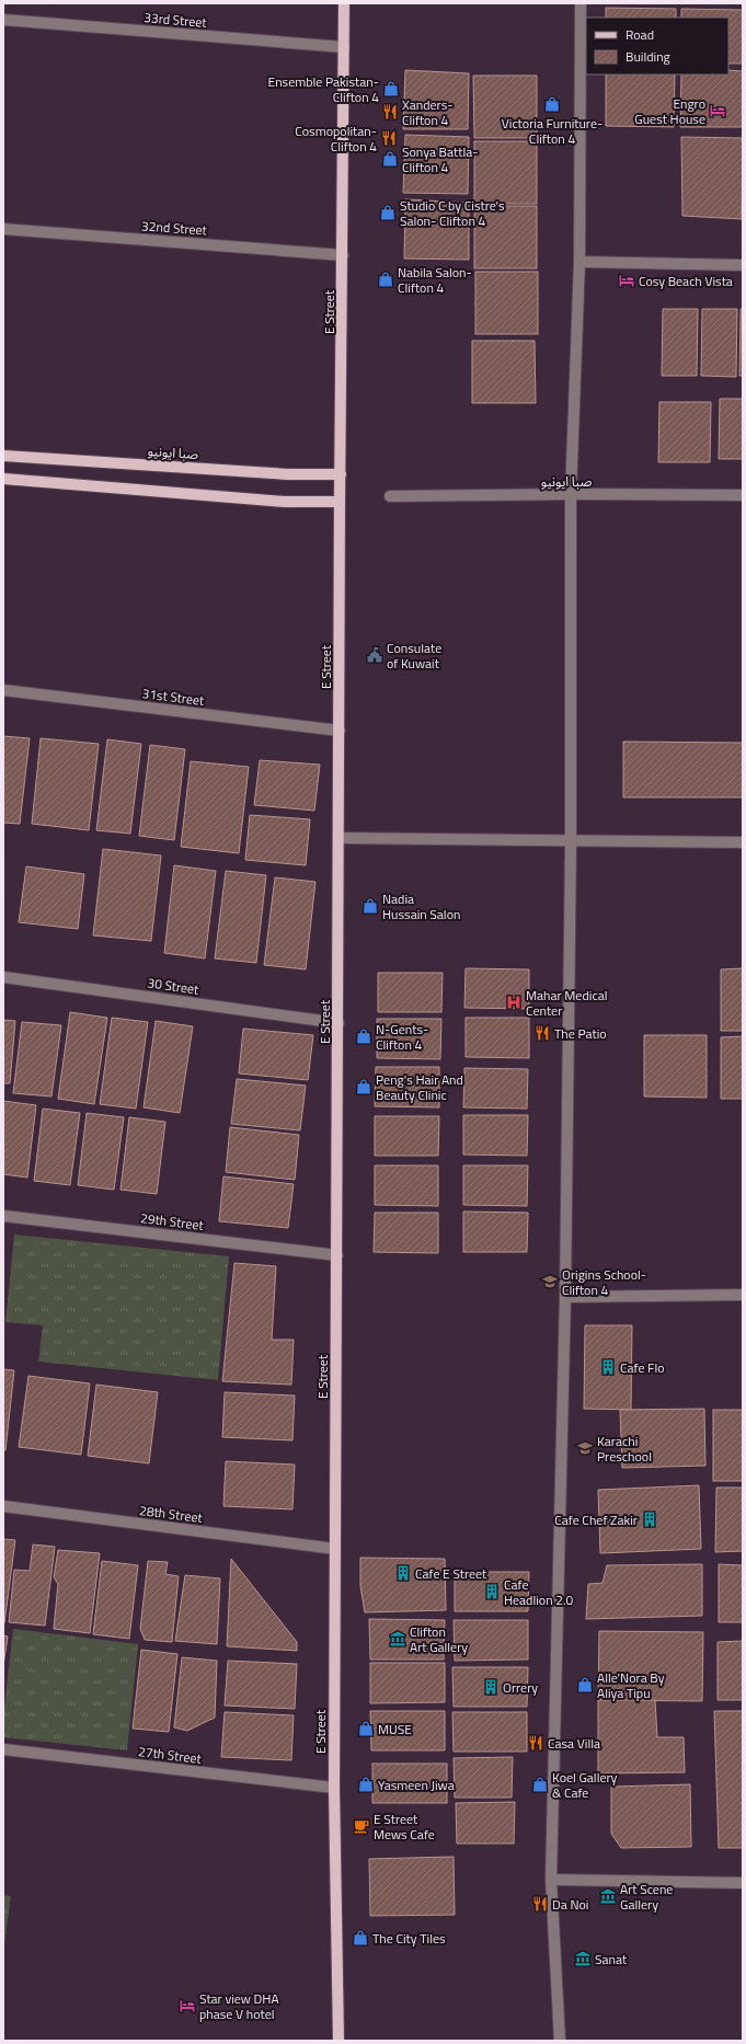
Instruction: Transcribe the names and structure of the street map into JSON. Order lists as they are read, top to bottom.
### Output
{
  "streets": {
    "main road": ["E Street", "صبا ایونیو"],
    "street": [
      "33rd Street",
      "32nd Street",
      "31st Street",
      "30 Street",
      "29th Street",
      "28th Street",
      "27th Street"
    ]
  },
  "crossings": [
    ["33rd Street", "E Street"],
    ["32nd Street", "E Street"],
    ["E Street", "صبا ایونیو"],
    ["E Street", "31st Street"],
    ["E Street", "30 Street"],
    ["E Street", "29th Street"],
    ["E Street", "28th Street"],
    ["E Street", "27th Street"]
  ],
  "places": {
    "shop": [
      "Ensemble Pakistan- Clifton 4",
      "Victoria Furniture- Clifton 4",
      "Sonya Battla- Clifton 4",
      "Studio C by Cistre's Salon- Clifton 4",
      "Nabila Salon- Clifton 4",
      "Nadia Hussain Salon",
      "N-Gents- Clifton 4",
      "Peng's Hair And Beauty Clinic",
      "Alle'Nora By Aliya Tipu",
      "MUSE",
      "Yasmeen Jiwa",
      "Koel Gallery & Cafe",
      "The City Tiles"
    ],
    "hotel": ["Engro Guest House", "Cosy Beach Vista", "Star view DHA phase V hotel"],
    "restaurant": [
      "Xanders- Clifton 4",
      "Cosmopolitan- Clifton 4",
      "The Patio",
      "Casa Villa",
      "Da Noi"
    ],
    "public building": ["Consulate of Kuwait"],
    "hospital": ["Mahar Medical Center"],
    "school or university": ["Origins School- Clifton 4", "Karachi Preschool"],
    "building": [
      "Cafe Flo",
      "Cafe Chef Zakir",
      "Cafe E Street",
      "Cafe Headlion 2.0",
      "Orrery"
    ],
    "museum": ["Clifton Art Gallery", "Art Scene Gallery", "Sanat"],
    "cafe": ["E Street Mews Cafe"]
  },
  "legend": ["Road", "Building"]
}
